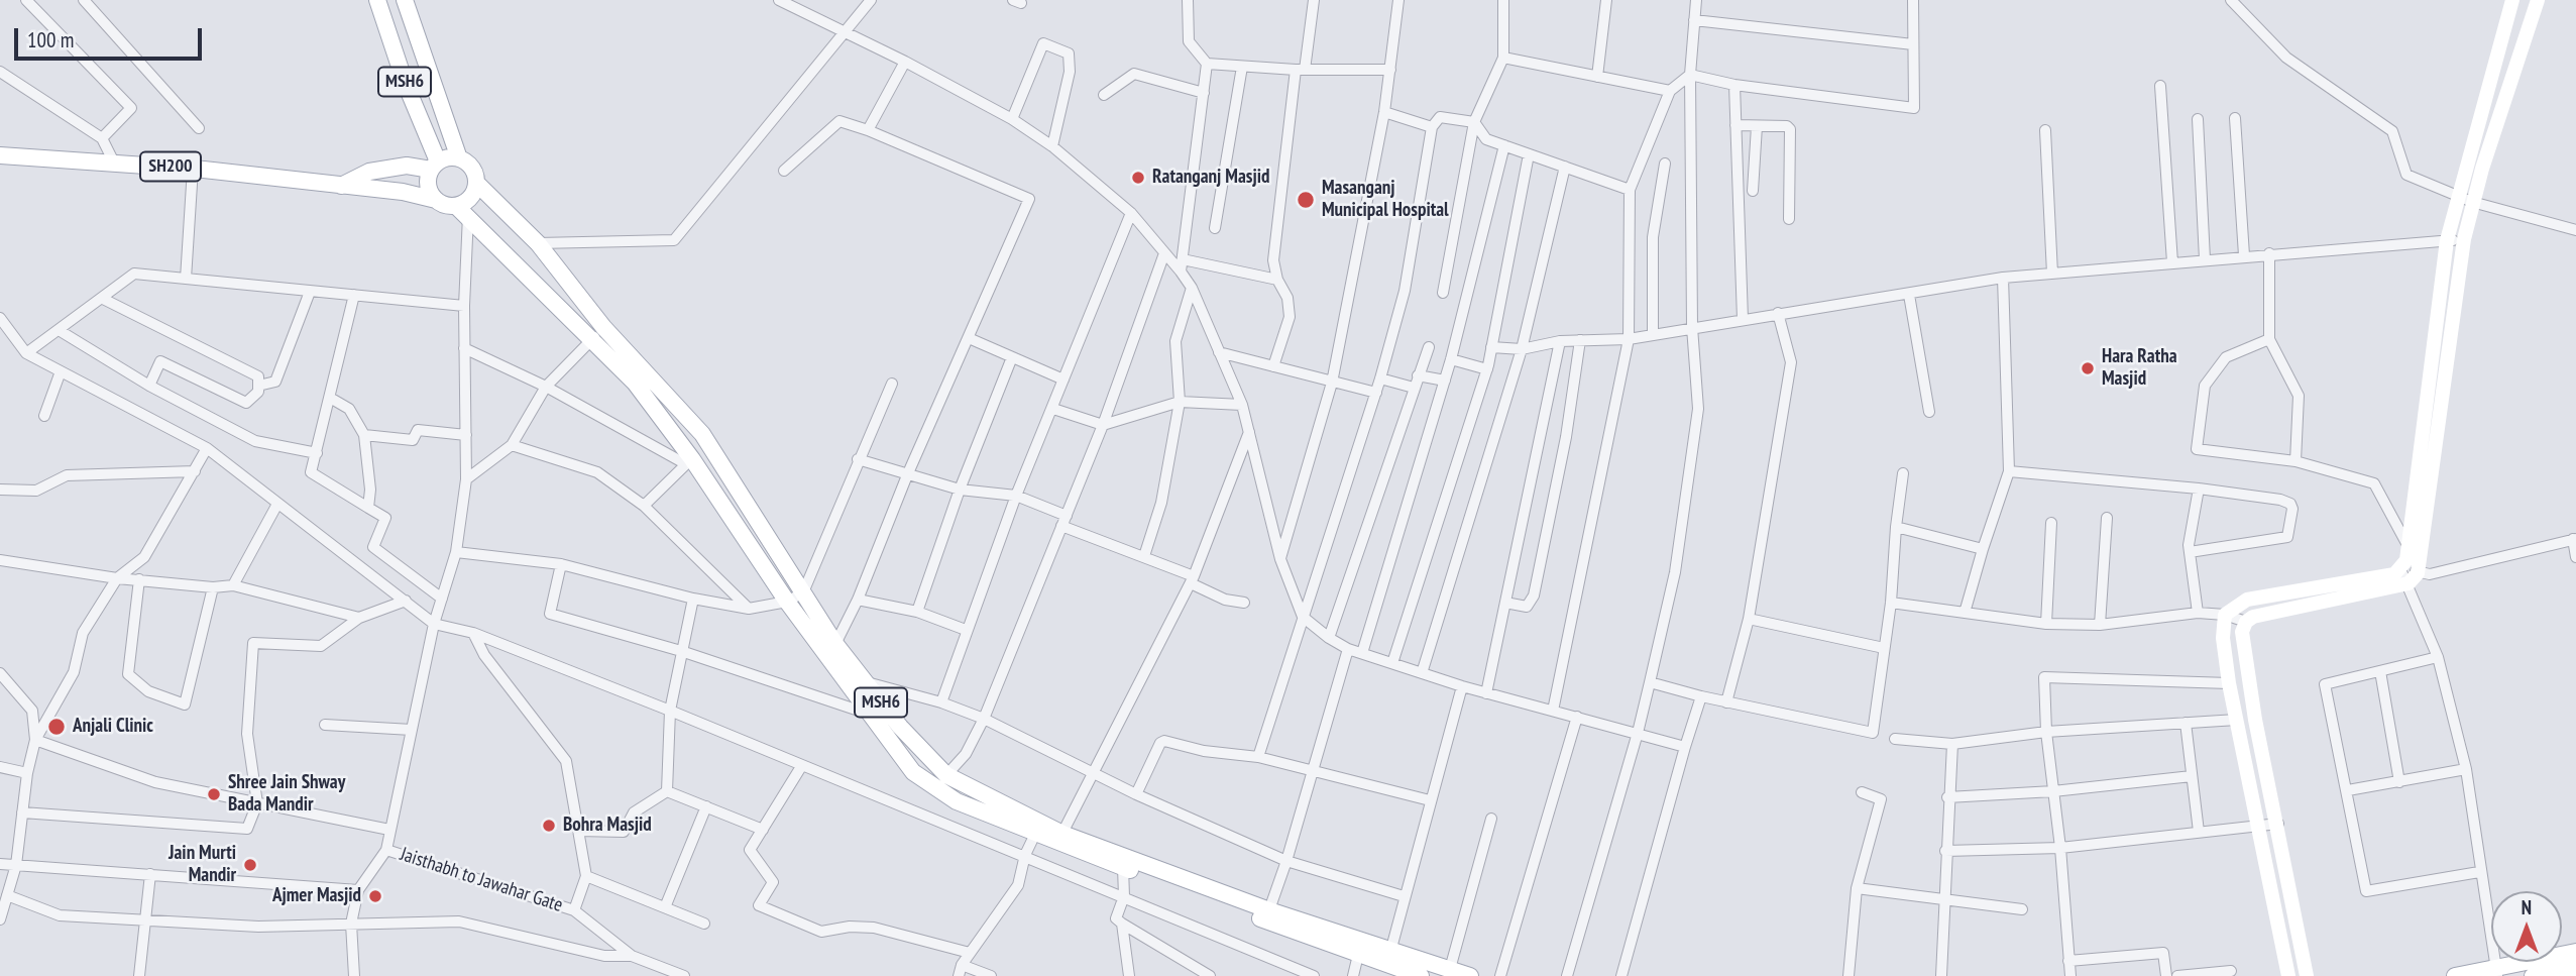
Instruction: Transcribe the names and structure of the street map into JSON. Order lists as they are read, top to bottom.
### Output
{
  "streets": {
    "main road": ["MSH6", "SH200"],
    "street": ["Jaisthabh to Jawahar Gate"]
  },
  "crossings": [
    ["MSH6", "SH200"]
  ],
  "places": [
    "Ratanganj Masjid",
    "Masanganj Municipal Hospital",
    "Hara Ratha Masjid",
    "Anjali Clinic",
    "Shree Jain Shway Bada Mandir",
    "Bohra Masjid",
    "Jain Murti Mandir",
    "Ajmer Masjid"
  ],
  "scale_bar": "100 m",
  "north": "top"
}
